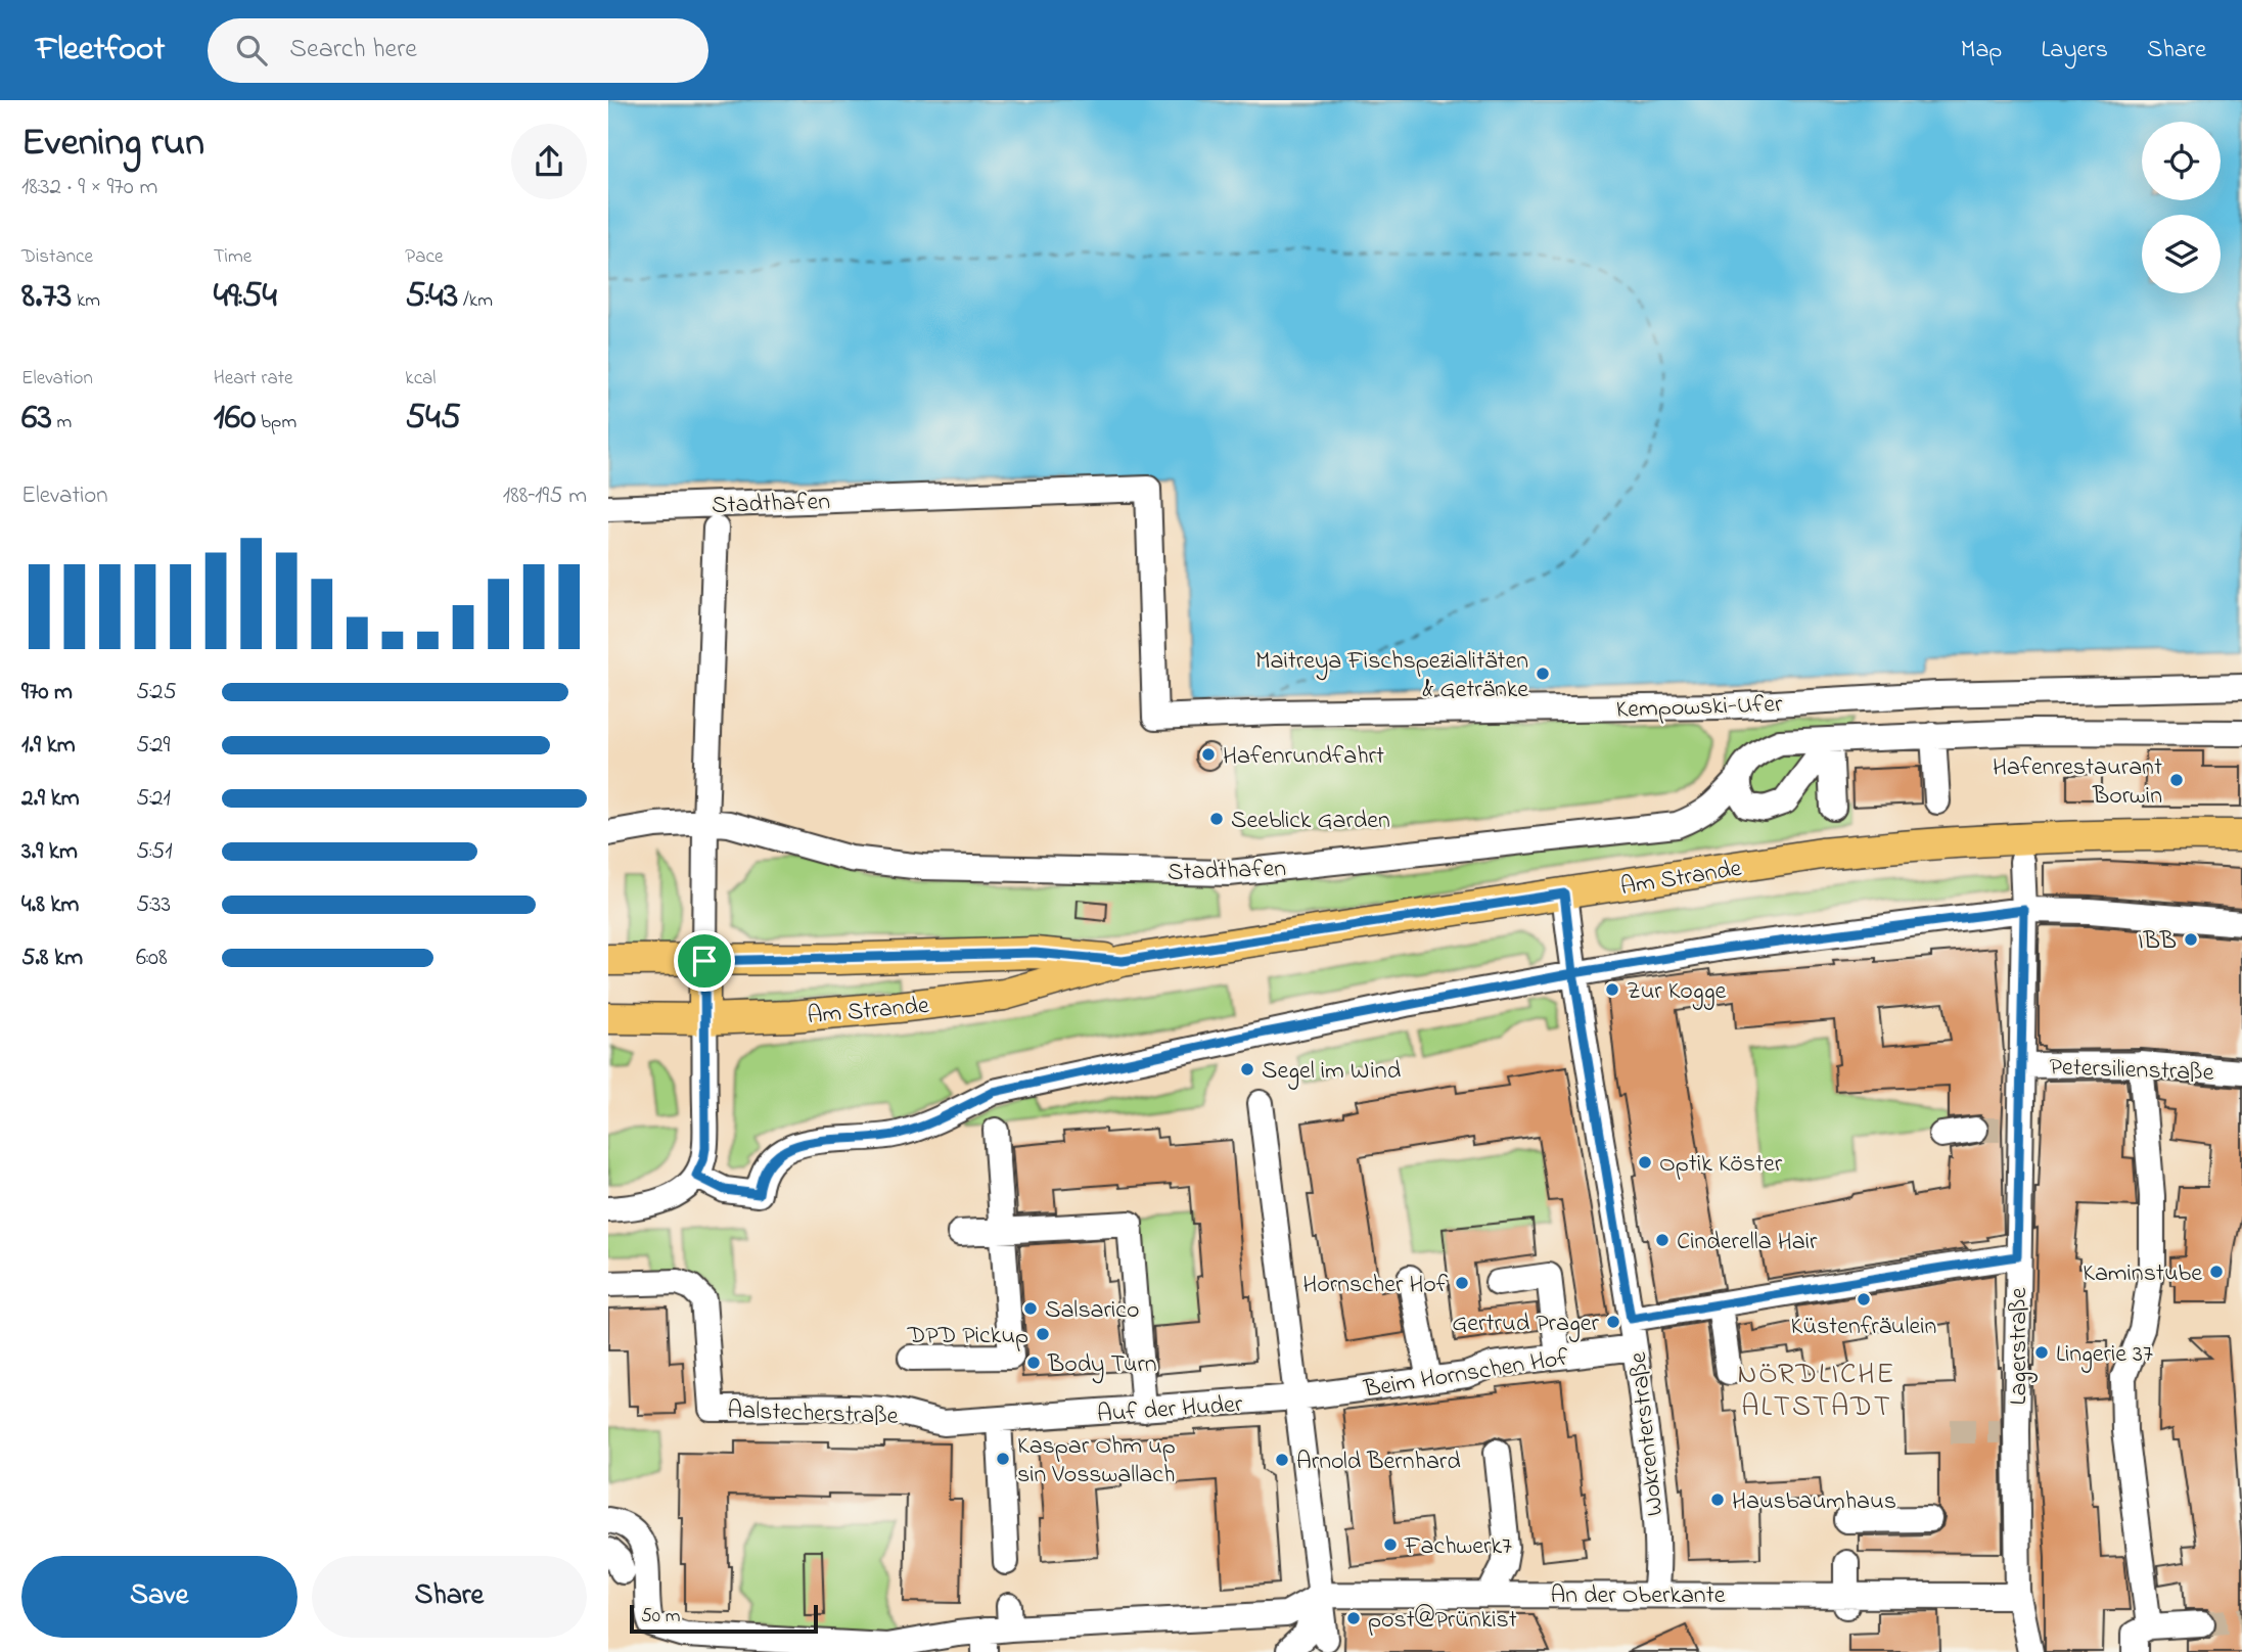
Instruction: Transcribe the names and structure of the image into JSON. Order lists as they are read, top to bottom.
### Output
{
  "streets": {
    "main road": ["Am Strande"],
    "street": [
      "Stadthafen",
      "Kempowski-Ufer",
      "Petersilienstraße",
      "Lagerstraße",
      "Beim Hornschen Hof",
      "Auf der Huder",
      "Aalstecherstraße",
      "Wokrenterstraße",
      "An der Oberkante"
    ]
  },
  "crossings": [
    ["Stadthafen", "Kempowski-Ufer"],
    ["Am Strande", "Wokrenterstraße"],
    ["Petersilienstraße", "Lagerstraße"],
    ["Lagerstraße", "An der Oberkante"],
    ["Beim Hornschen Hof", "Auf der Huder"],
    ["Beim Hornschen Hof", "Wokrenterstraße"],
    ["Auf der Huder", "Aalstecherstraße"],
    ["Wokrenterstraße", "An der Oberkante"]
  ],
  "districts": ["NÖRDLICHE ALTSTADT"],
  "places": [
    "Maitreya Fischspezialitäten & Getränke",
    "Hafenrundfahrt",
    "Hafenrestaurant Borwin",
    "Seeblick Garden",
    "IBB",
    "Zur Kogge",
    "Segel im Wind",
    "Optik Köster",
    "Cinderella Hair",
    "Kaminstube",
    "Hornscher Hof",
    "Küstenfräulein",
    "Salsarico",
    "Gertrud Prager",
    "DPD Pickup",
    "Lingerie 37",
    "Body Turn",
    "Kaspar Ohm up sin Vosswallach",
    "Arnold Bernhard",
    "Hausbaumhaus",
    "Fachwerk7",
    "post@Prünkist"
  ],
  "scale_bar": "50 m",
  "page": {
    "header": "Fleetfoot",
    "search": "Search here",
    "nav": ["Map", "Layers", "Share"],
    "heading": ["Evening run", "18:32 · 9 × 970 m"],
    "stats": [
      ["Distance", "8.73 km"],
      ["Time", "49:54"],
      ["Pace", "5:43 /km"],
      ["Elevation", "63 m"],
      ["Heart rate", "160 bpm"],
      ["kcal", "545"]
    ],
    "chart": ["Elevation", "188–195 m"],
    "list": [
      {
        "name": "970 m",
        "note": "5:25"
      },
      {
        "name": "1.9 km",
        "note": "5:29"
      },
      {
        "name": "2.9 km",
        "note": "5:21"
      },
      {
        "name": "3.9 km",
        "note": "5:51"
      },
      {
        "name": "4.8 km",
        "note": "5:33"
      },
      {
        "name": "5.8 km",
        "note": "6:08"
      }
    ],
    "buttons": ["Save", "Share"],
    "scale": "50 m"
  }
}
